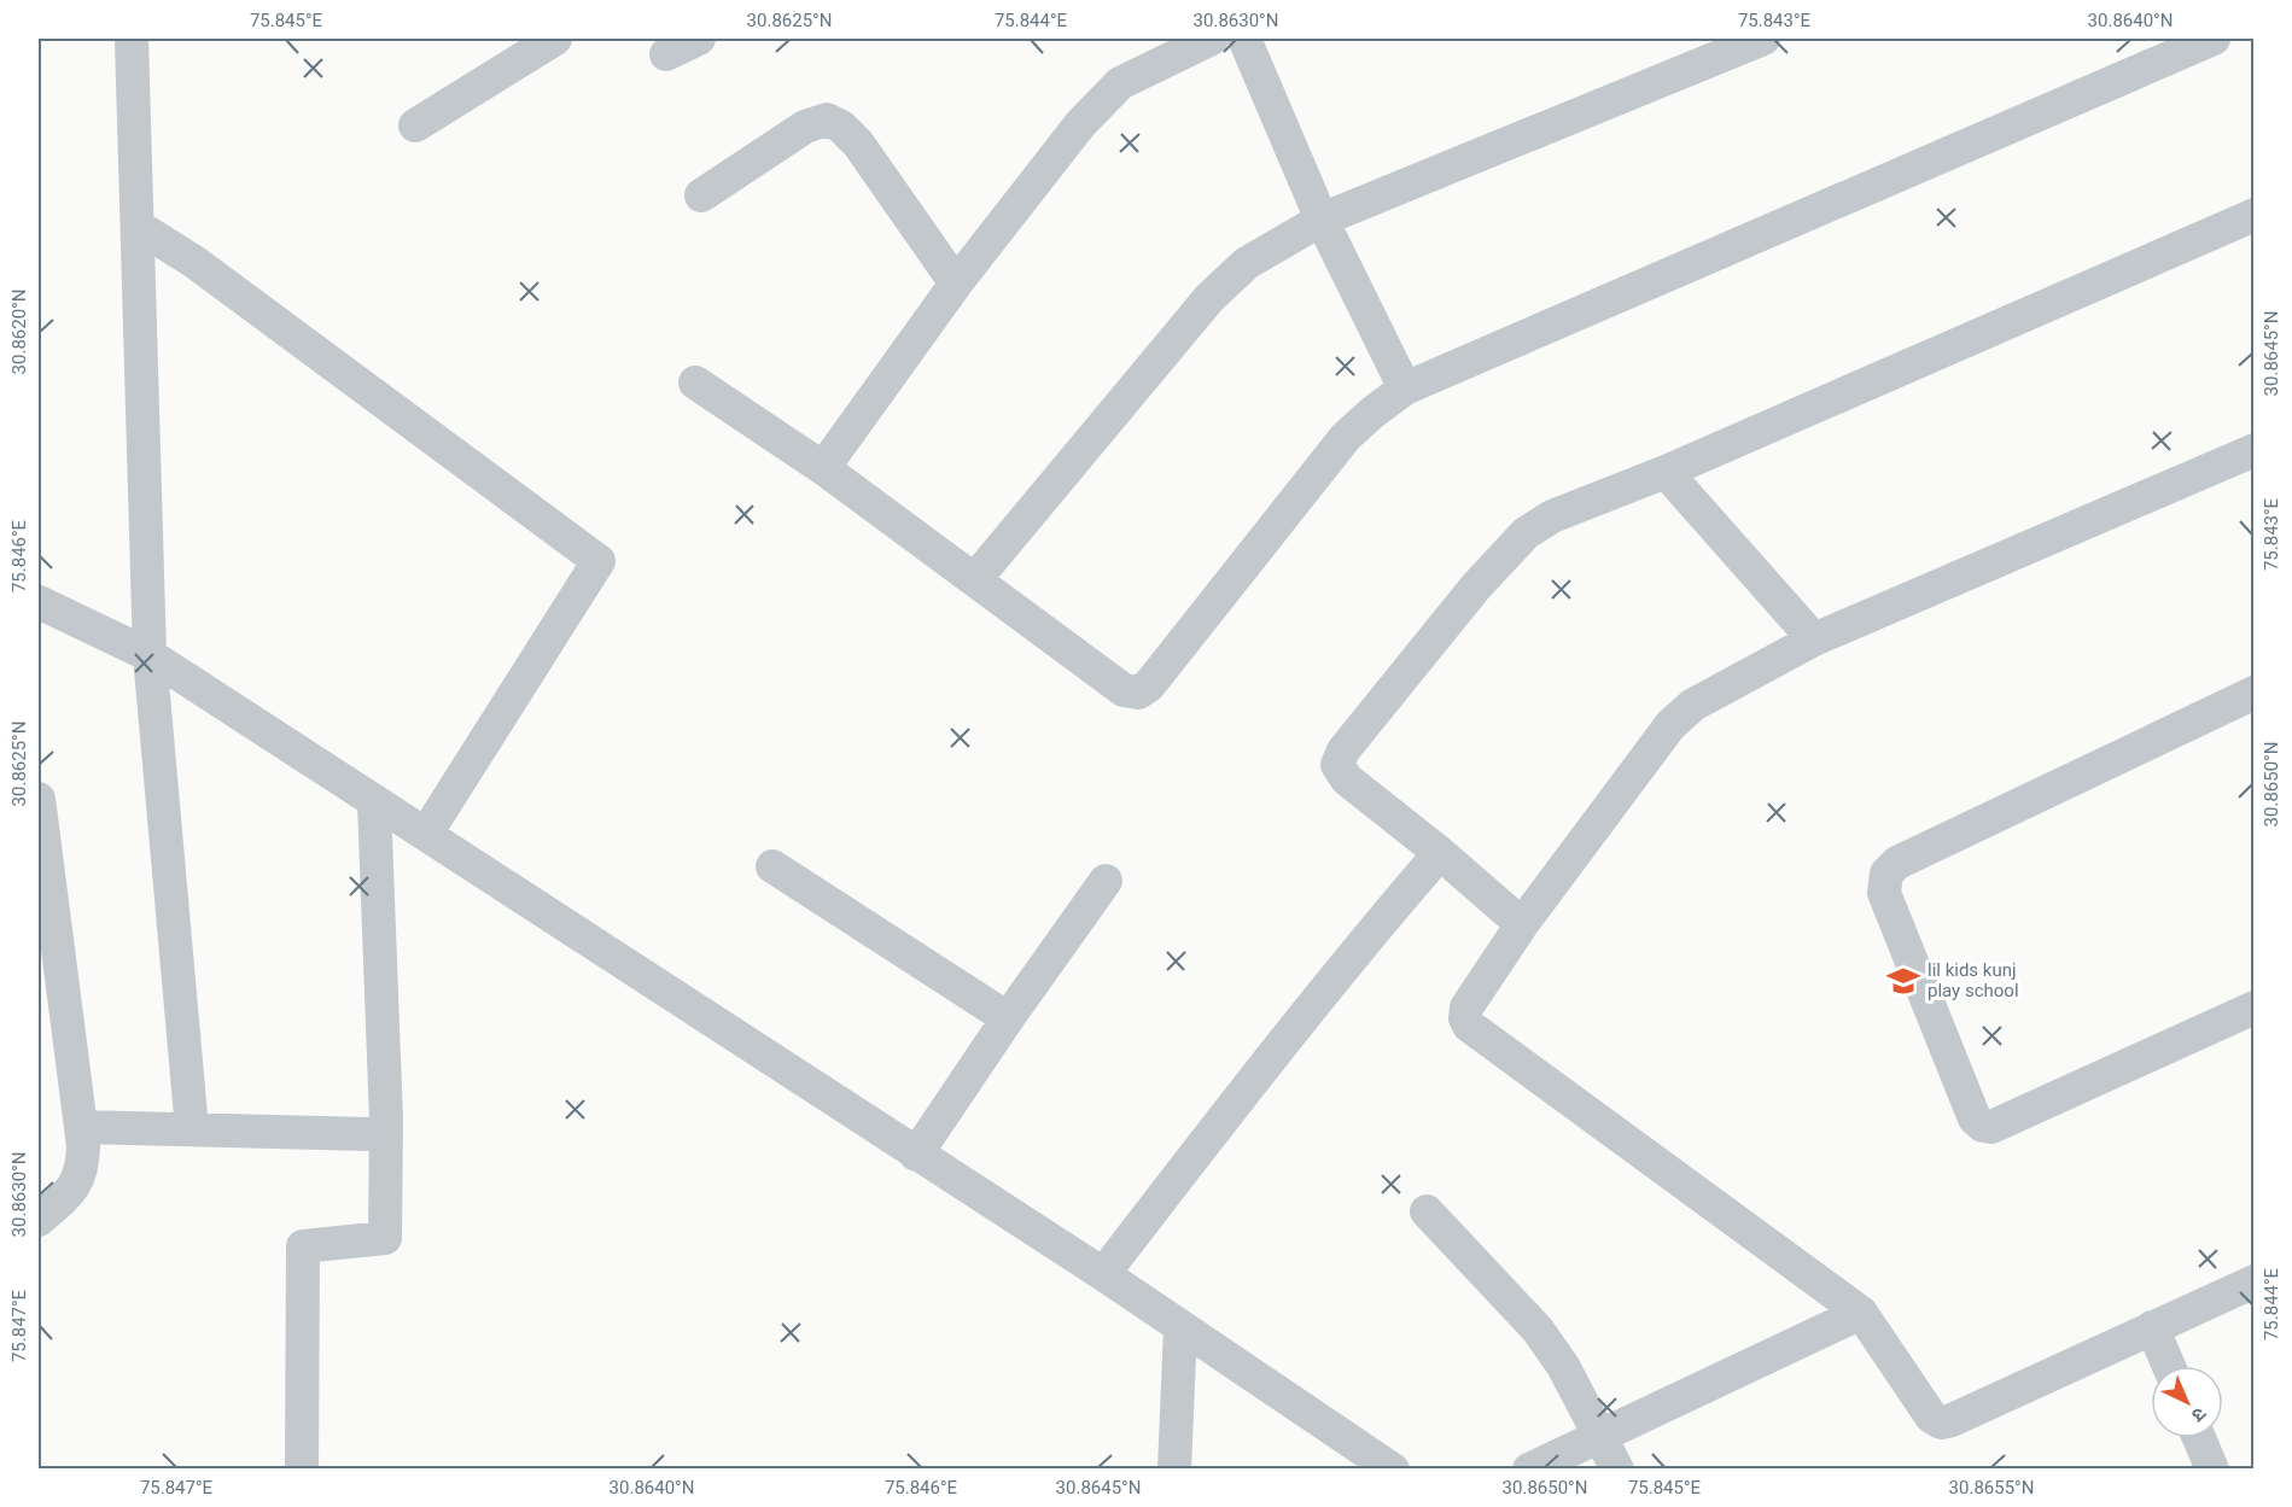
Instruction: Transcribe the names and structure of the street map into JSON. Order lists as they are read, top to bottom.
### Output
{
  "places": {
    "school or university": ["lil kids kunj play school"]
  },
  "north": "bottom right",
  "coordinates": [
    "75.845°E",
    "30.8625°N",
    "75.844°E",
    "30.8630°N",
    "75.843°E",
    "30.8640°N",
    "30.8620°N",
    "30.8645°N",
    "75.846°E",
    "30.8650°N",
    "75.847°E",
    "30.8655°N"
  ]
}
